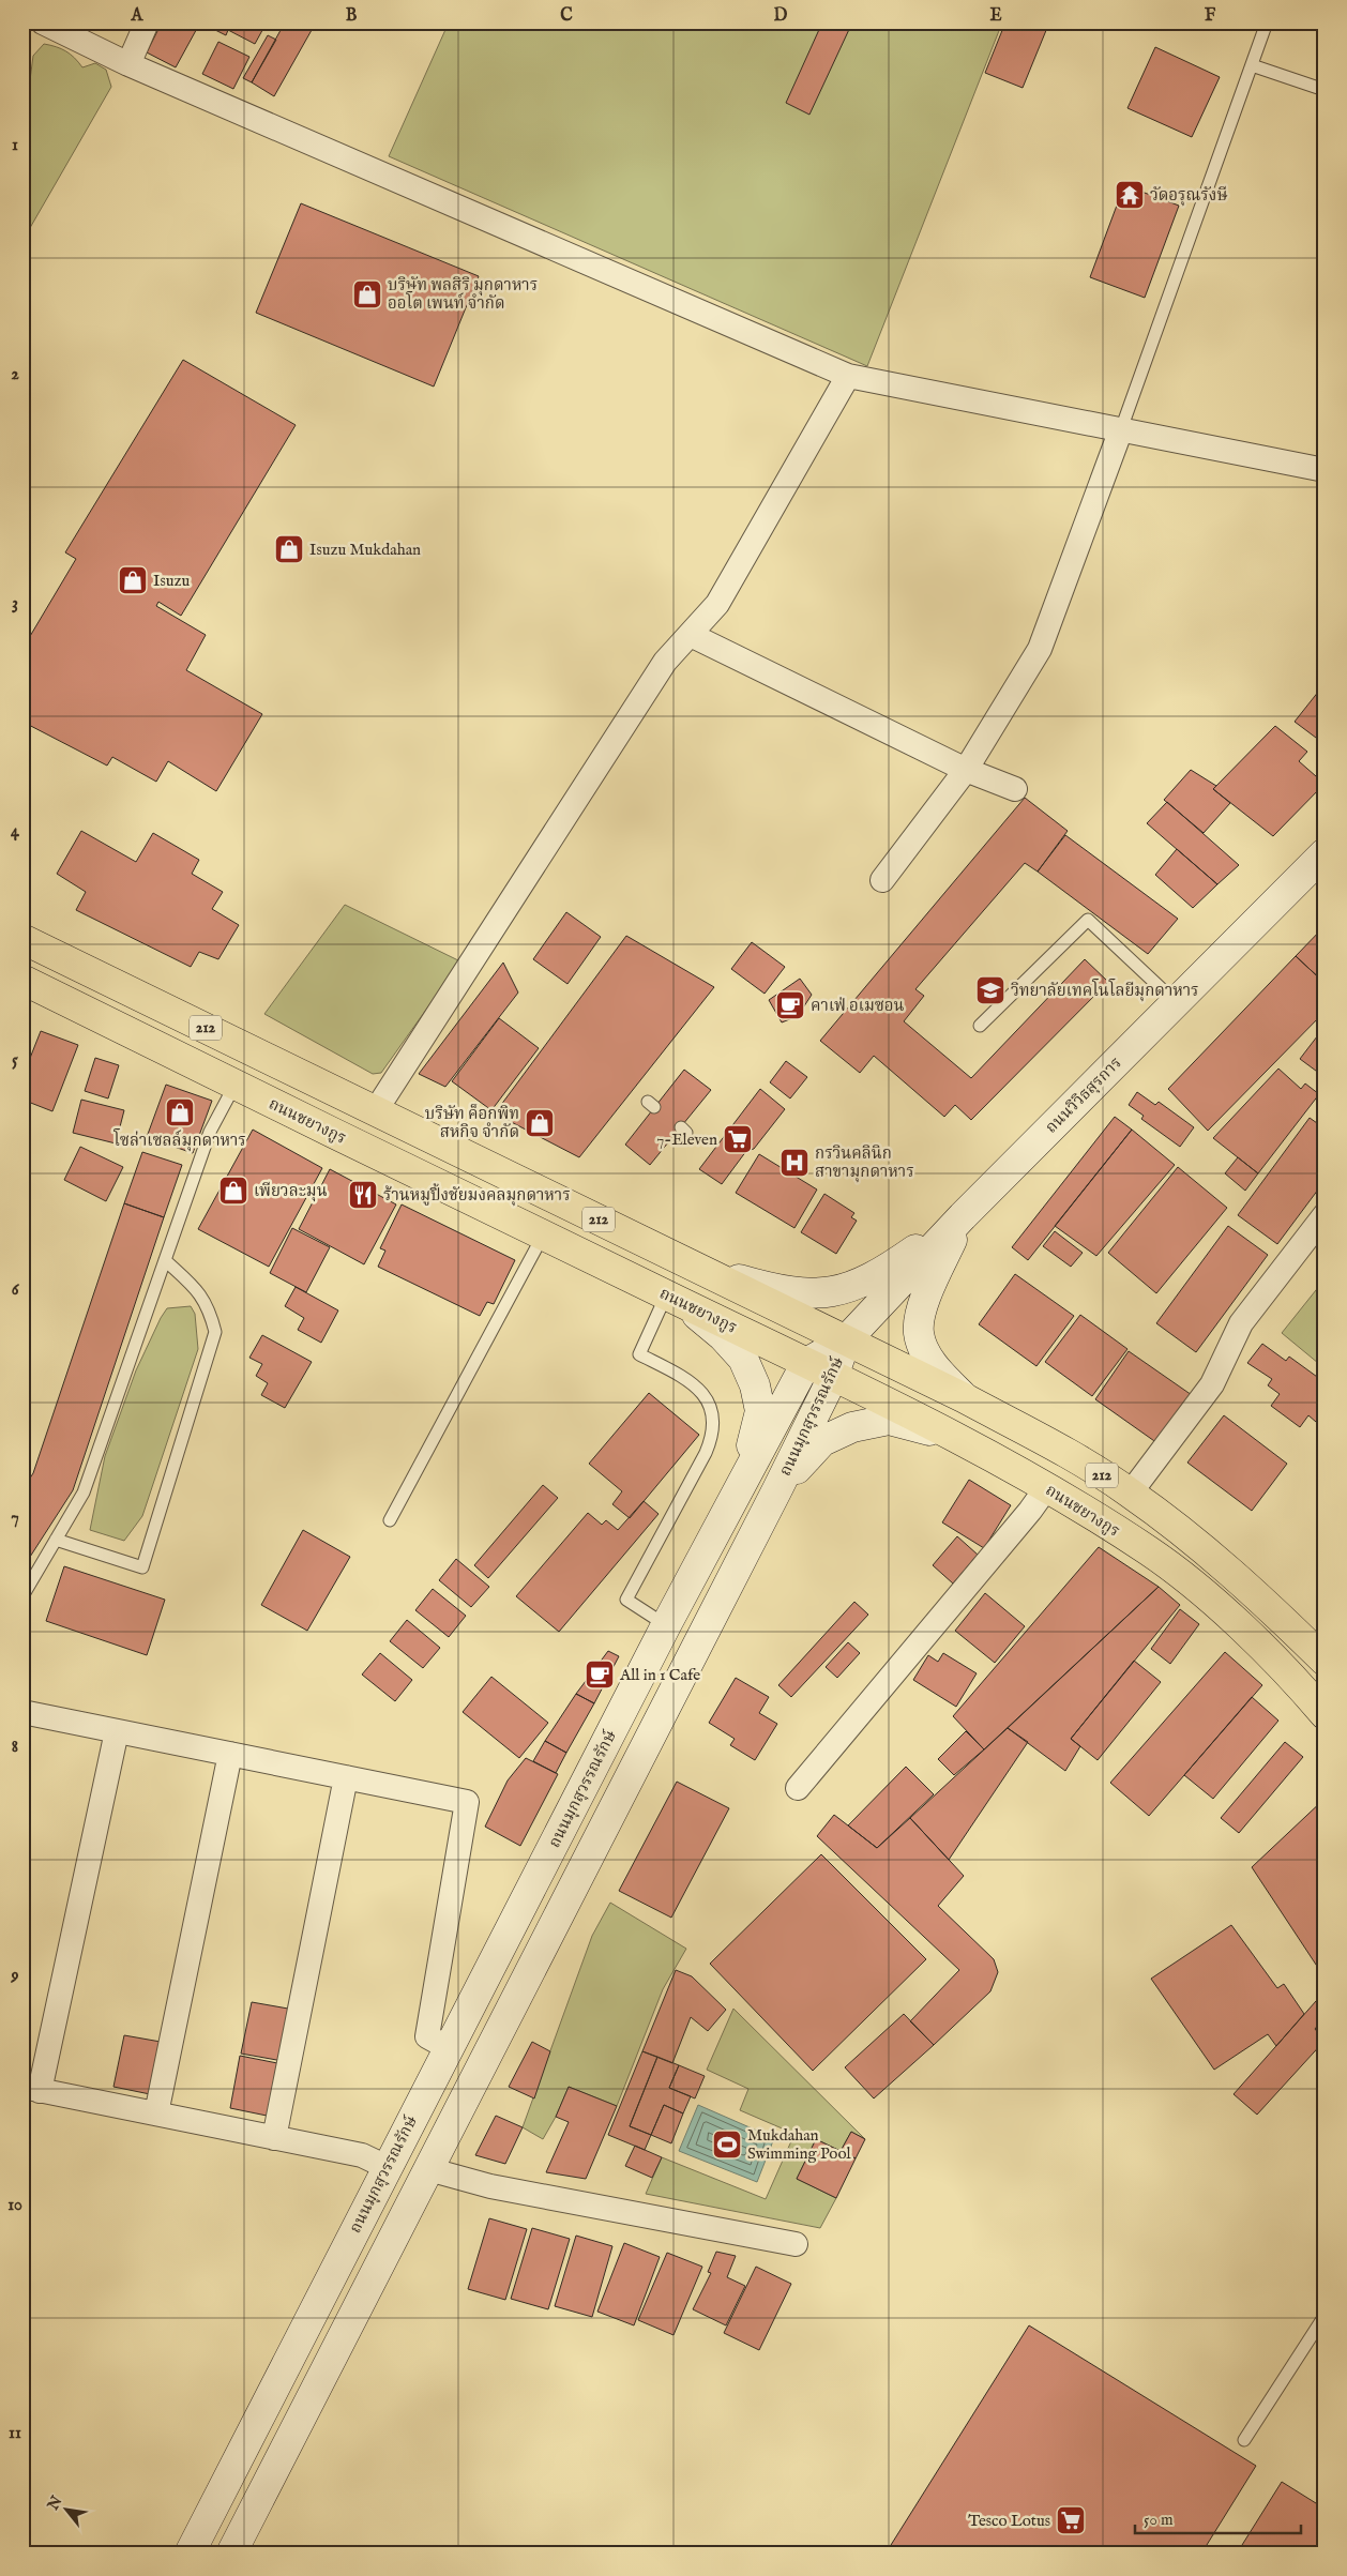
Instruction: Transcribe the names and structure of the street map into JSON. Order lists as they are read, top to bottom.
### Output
{
  "streets": {
    "main road": [
      "212",
      "ถนนวิวิธสุรการ",
      "ถนนชยางกูร",
      "ถนนมุกสุวรรณรักษ์"
    ]
  },
  "crossings": [
    ["212", "ถนนวิวิธสุรการ"],
    ["212", "ถนนมุกสุวรรณรักษ์"],
    ["ถนนวิวิธสุรการ", "ถนนมุกสุวรรณรักษ์"],
    ["ถนนชยางกูร", "ถนนมุกสุวรรณรักษ์"]
  ],
  "places": {
    "temple": ["วัดอรุณรังษี"],
    "shop": [
      "บริษัท พลสิริ มุกดาหาร ออโต เพนท์ จำกัด",
      "Isuzu Mukdahan",
      "Isuzu",
      "โซล่าเซลล์มุกดาหาร",
      "บริษัท ค็อกพิท สหกิจ จำกัด",
      "เพียวละมุน"
    ],
    "school or university": ["วิทยาลัยเทคโนโลยีมุกดาหาร"],
    "cafe": ["คาเฟ่ อเมซอน", "All in 1 Cafe"],
    "supermarket": ["7-Eleven", "Tesco Lotus"],
    "hospital": ["กรวินคลินิก สาขามุกดาหาร"],
    "restaurant": ["ร้านหมูปิ้งชัยมงคลมุกดาหาร"],
    "sports": ["Mukdahan Swimming Pool"]
  },
  "scale_bar": "50 m",
  "north": "top left",
  "grid": {
    "columns": [
      "A",
      "B",
      "C",
      "D",
      "E",
      "F"
    ],
    "rows": [
      "1",
      "2",
      "3",
      "4",
      "5",
      "6",
      "7",
      "8",
      "9",
      "10",
      "11"
    ]
  }
}
